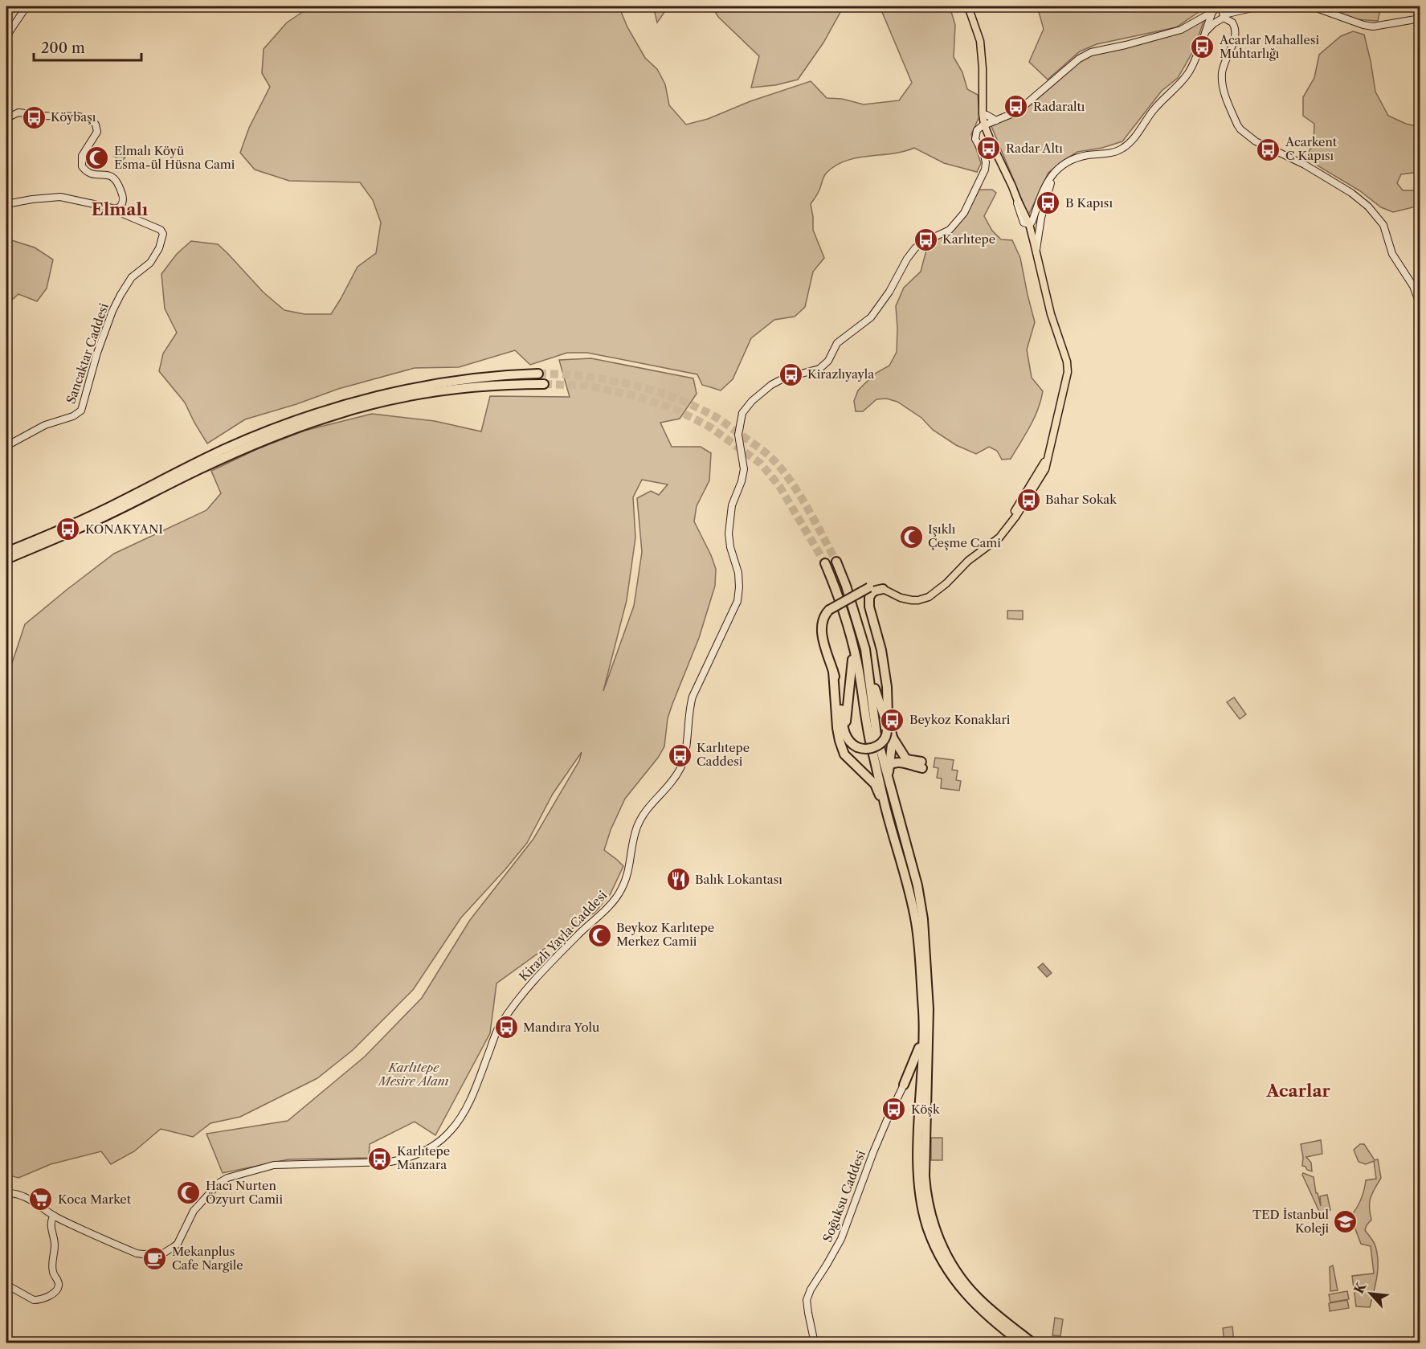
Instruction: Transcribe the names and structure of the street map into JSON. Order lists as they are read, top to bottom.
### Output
{
  "streets": {
    "main road": ["Sancaktar Caddesi", "Kirazlı Yayla Caddesi", "Soğuksu Caddesi"]
  },
  "districts": ["Elmalı", "Acarlar"],
  "parks": ["Karlıtepe Mesire Alanı"],
  "places": {
    "bus stop": [
      "Acarlar Mahallesi Muhtarlığı",
      "Radaraltı",
      "Köybaşı",
      "Radar Altı",
      "Acarkent C Kapısı",
      "B Kapısı",
      "Karlıtepe",
      "Kirazlıyayla",
      "Bahar Sokak",
      "KONAKYANI",
      "Beykoz Konaklari",
      "Karlıtepe Caddesi",
      "Mandıra Yolu",
      "Köşk",
      "Karlıtepe Manzara"
    ],
    "mosque": [
      "Elmalı Köyü Esma-ül Hüsna Cami",
      "Işıklı Çeşme Cami",
      "Beykoz Karlıtepe Merkez Camii",
      "Hacı Nurten Özyurt Camii"
    ],
    "restaurant": ["Balık Lokantası"],
    "supermarket": ["Koca Market"],
    "school or university": ["TED İstanbul Koleji"],
    "cafe": ["Mekanplus Cafe Nargile"]
  },
  "scale_bar": "200 m",
  "north": "top left"
}
